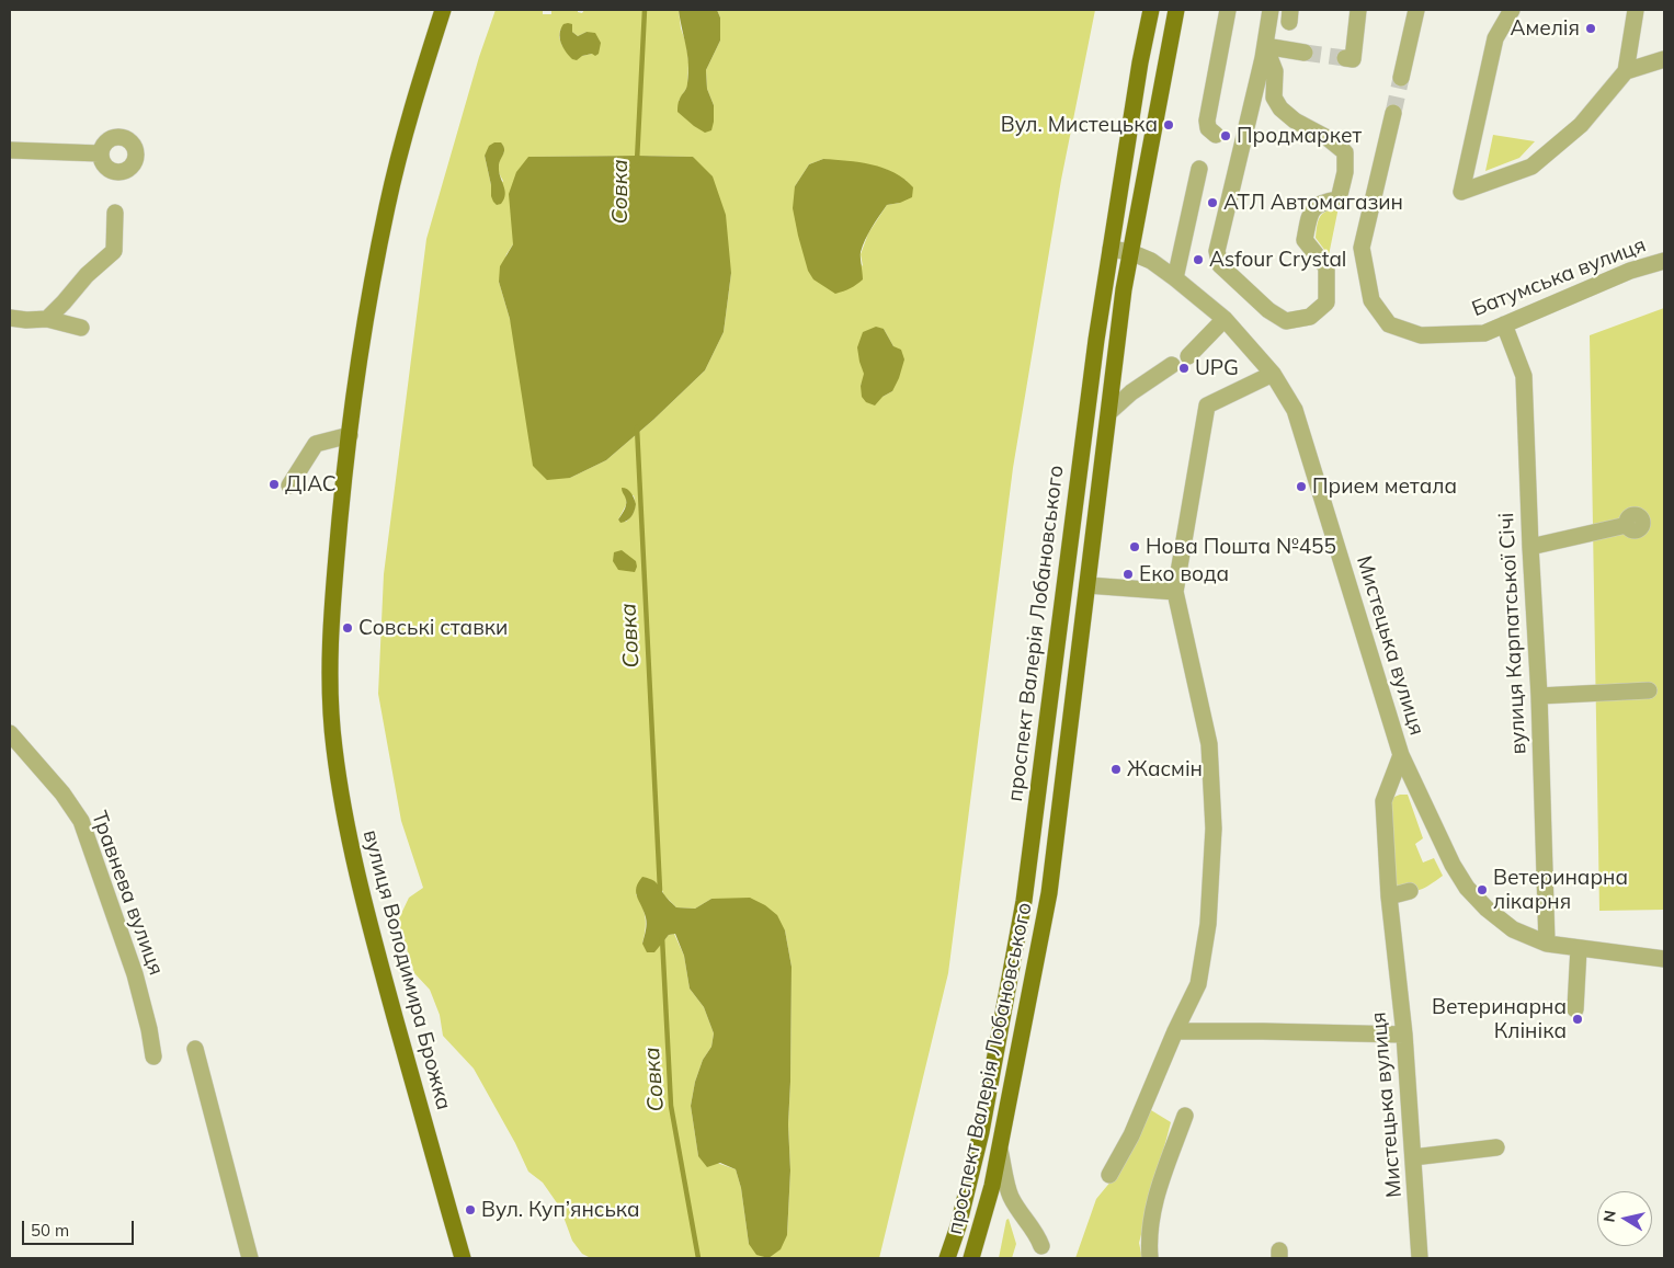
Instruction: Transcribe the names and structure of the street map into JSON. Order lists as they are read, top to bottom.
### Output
{
  "streets": {
    "main road": ["проспект Валерія Лобановського", "вулиця Володимира Брожка"],
    "street": [
      "Батумська вулиця",
      "вулиця Карпатської Січі",
      "Мистецька вулиця",
      "Травнева вулиця"
    ]
  },
  "crossings": [
    ["Батумська вулиця", "вулиця Карпатської Січі"],
    ["проспект Валерія Лобановського", "Мистецька вулиця"]
  ],
  "water": ["Совка"],
  "places": [
    "Амелія",
    "Вул. Мистецька",
    "Продмаркет",
    "АТЛ Автомагазин",
    "Asfour Crystal",
    "UPG",
    "ДІАС",
    "Прием метала",
    "Нова Пошта №455",
    "Еко вода",
    "Совські ставки",
    "Жасмін",
    "Ветеринарна лікарня",
    "Ветеринарна Клініка",
    "Вул. Куп’янська"
  ],
  "scale_bar": "50 m",
  "north": "left"
}
